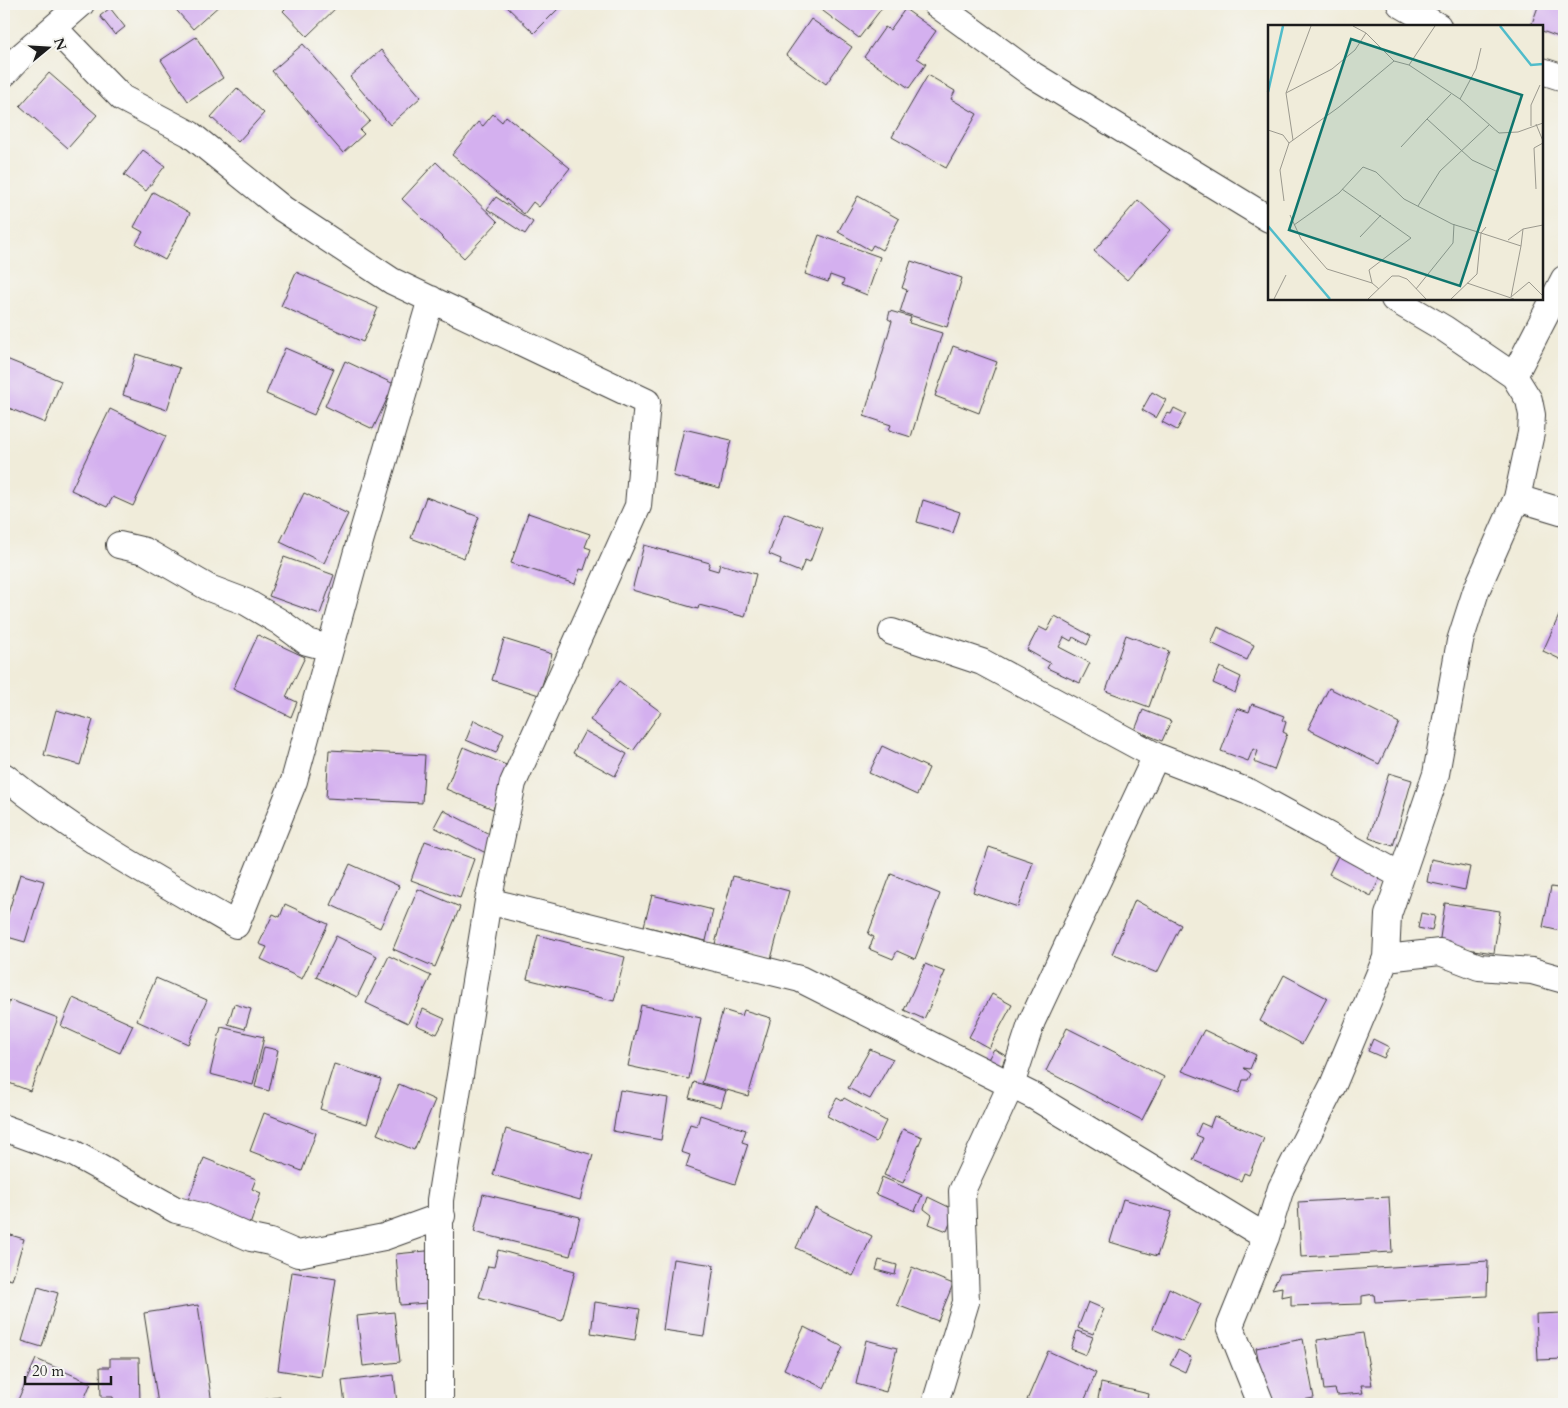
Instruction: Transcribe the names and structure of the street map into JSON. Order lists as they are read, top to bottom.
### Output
{
  "scale_bar": "20 m",
  "north": "right"
}
